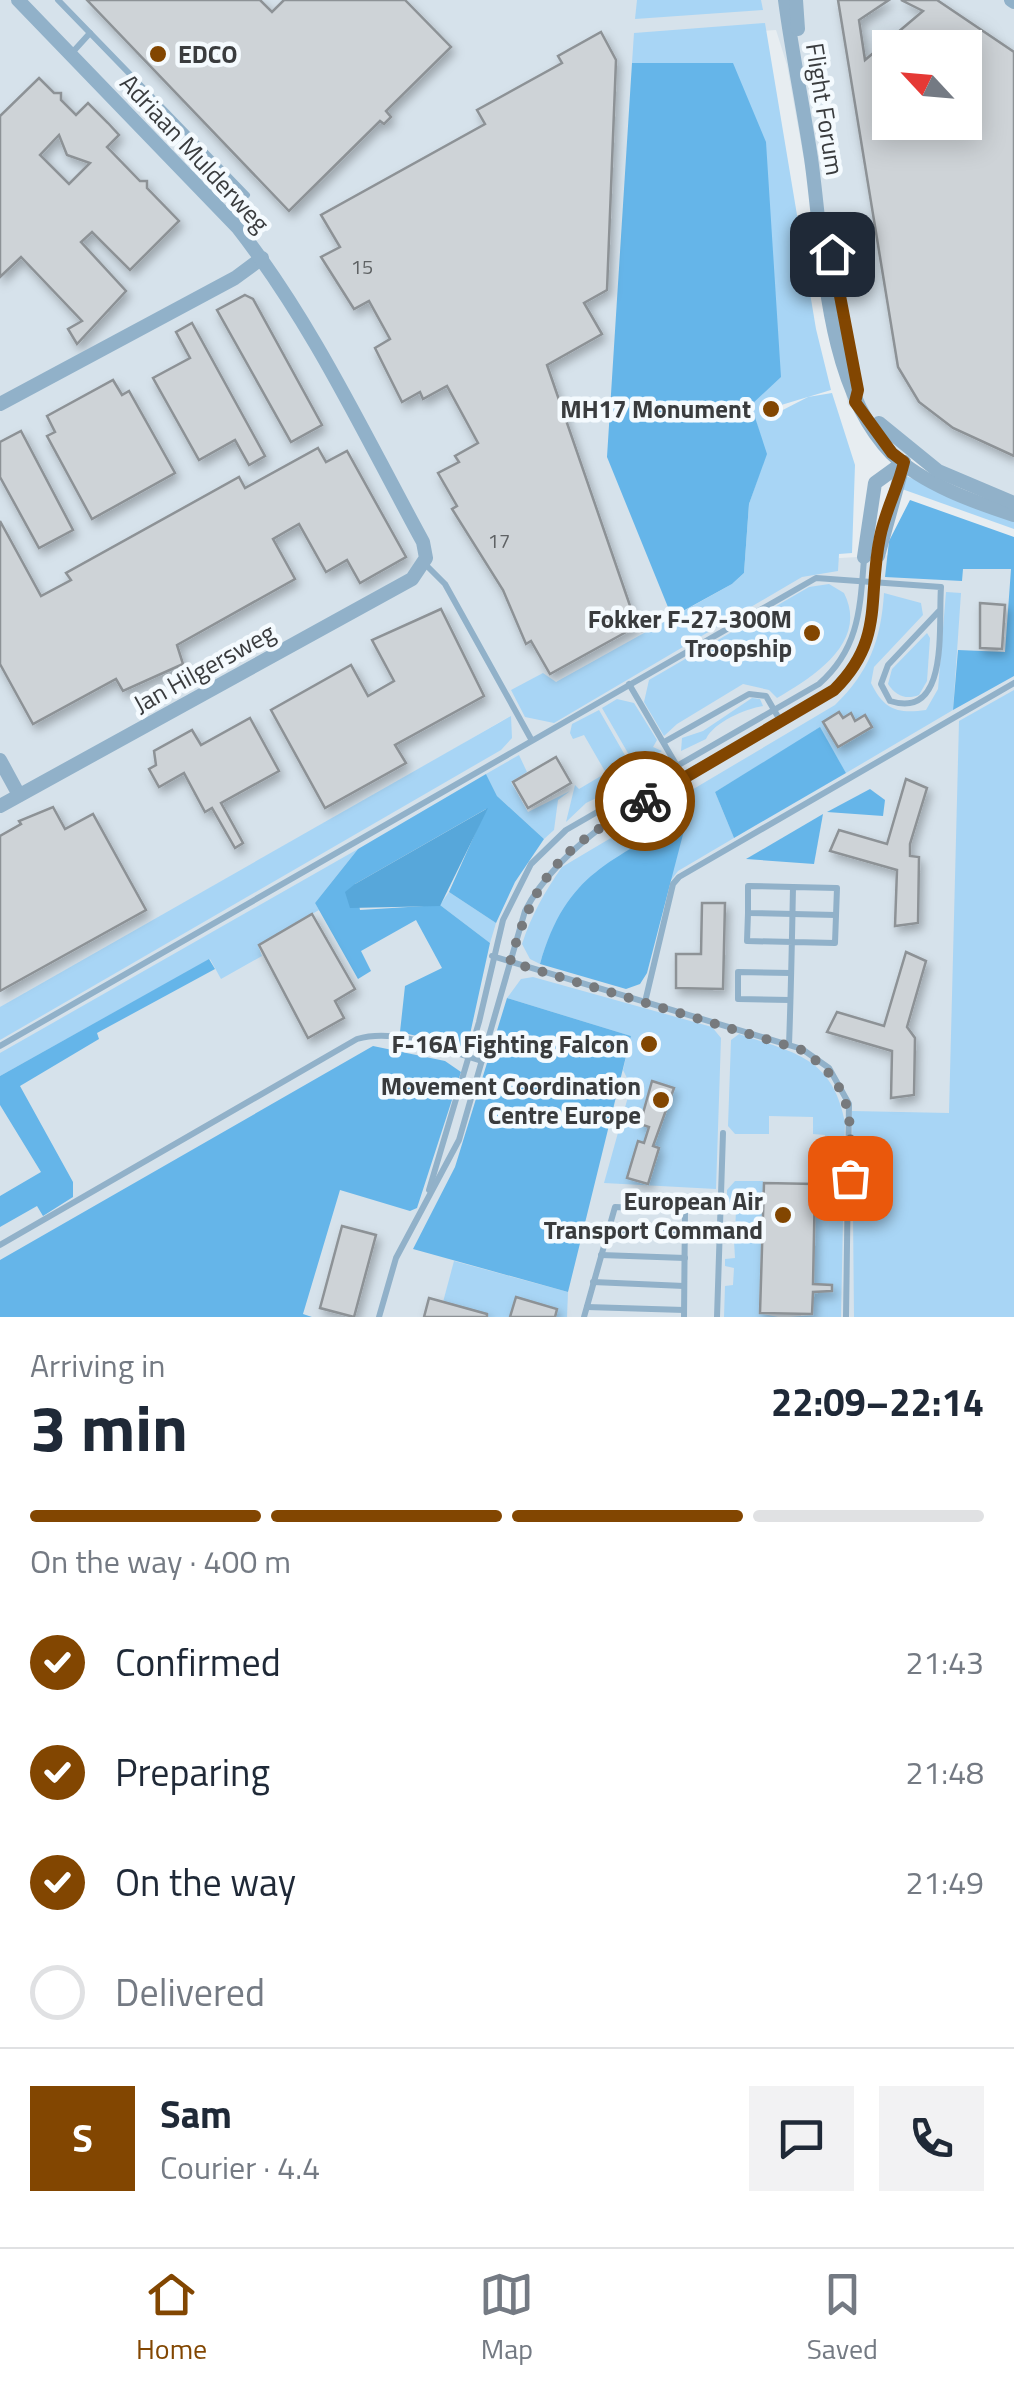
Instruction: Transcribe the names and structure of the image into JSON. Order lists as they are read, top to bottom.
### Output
{
  "streets": {
    "street": ["Flight Forum", "Adriaan Mulderweg", "Jan Hilgersweg"]
  },
  "crossings": [
    ["Adriaan Mulderweg", "Jan Hilgersweg"]
  ],
  "places": [
    "EDCO",
    "MH17 Monument",
    "Fokker F-27-300M Troopship",
    "F-16A Fighting Falcon",
    "Movement Coordination Centre Europe",
    "European Air Transport Command"
  ],
  "house_numbers": ["15", "17"],
  "north": "top left",
  "page": {
    "heading": ["3 min", "Arriving in", "22:09–22:14"],
    "panel": ["Sam", "Courier · 4.4"],
    "bar": "On the way · 400 m",
    "list": [
      ["Confirmed", "21:43"],
      ["Preparing", "21:48"],
      ["On the way", "21:49"],
      "Delivered"
    ],
    "round": "S",
    "tabs": ["Home", "Map", "Saved"]
  }
}
